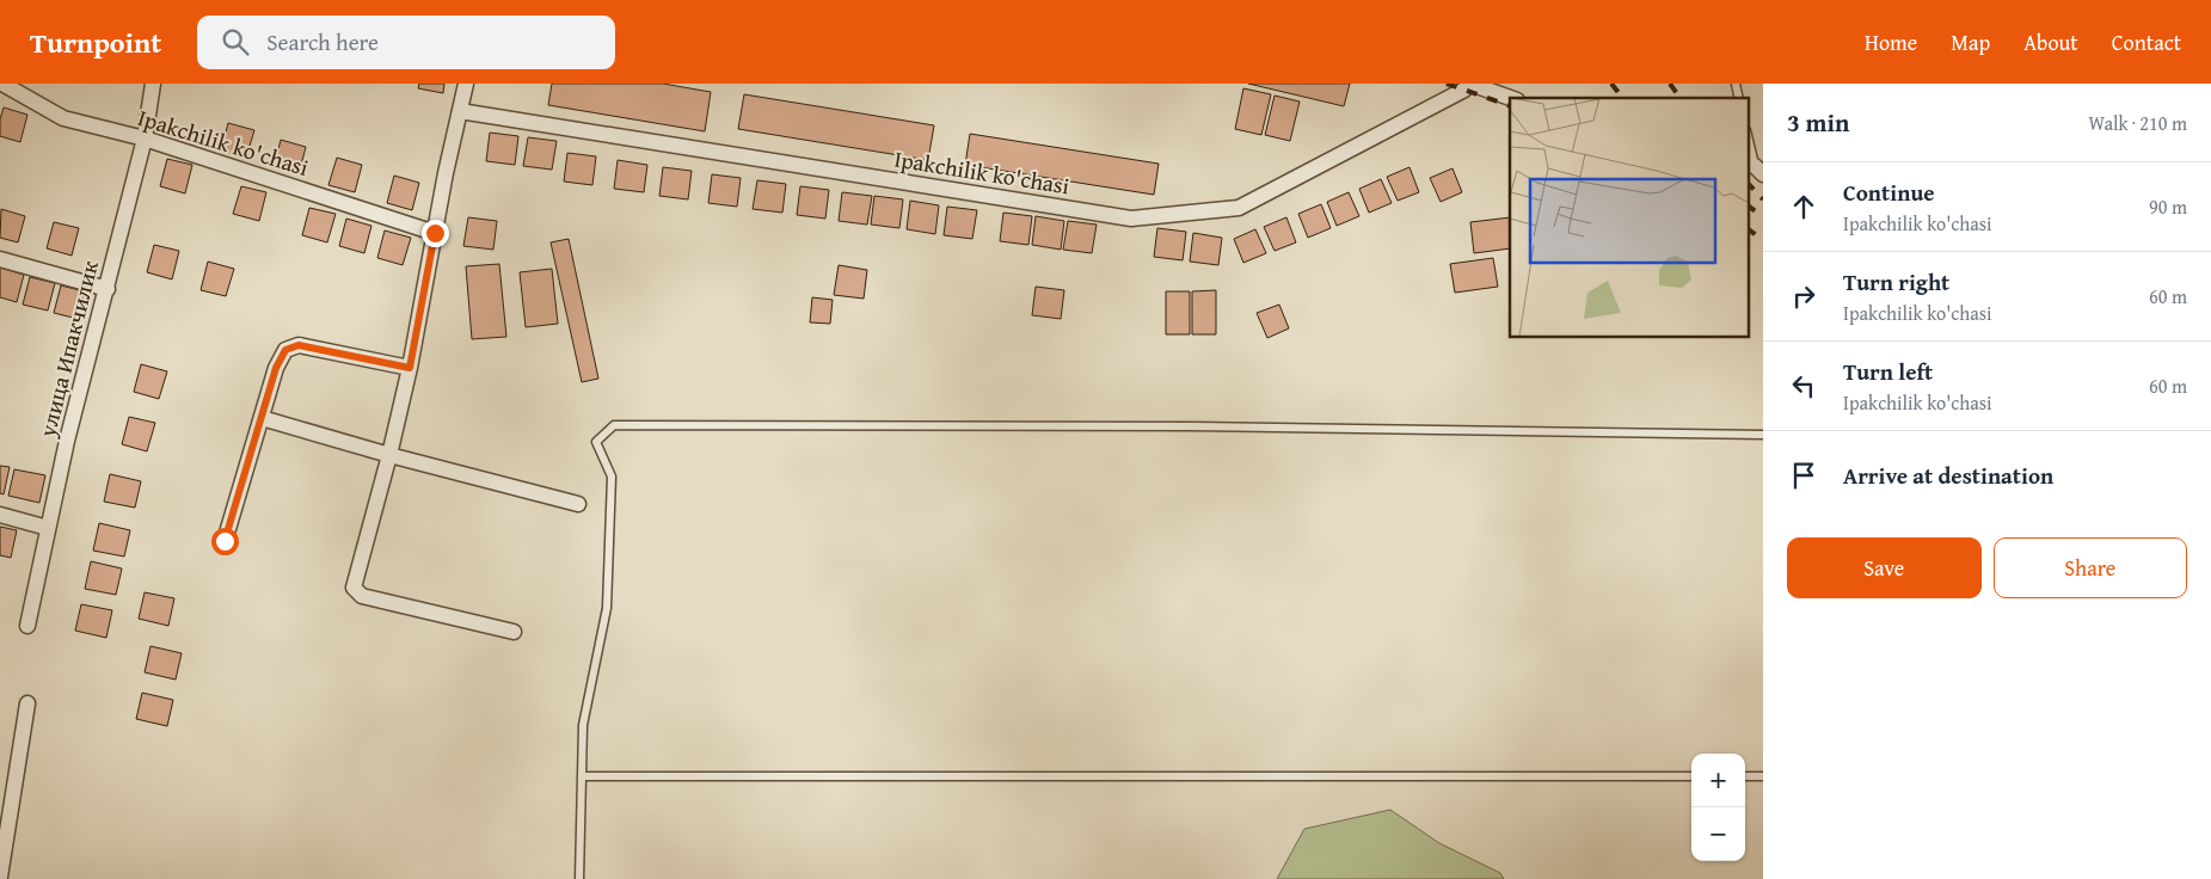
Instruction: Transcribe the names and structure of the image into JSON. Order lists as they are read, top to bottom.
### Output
{
  "streets": {
    "street": ["Ipakchilik ko'chasi", "улица Ипакчилик"]
  },
  "crossings": [
    ["Ipakchilik ko'chasi", "улица Ипакчилик"]
  ],
  "page": {
    "header": "Turnpoint",
    "search": "Search here",
    "nav": [
      "Home",
      "Map",
      "About",
      "Contact"
    ],
    "heading": ["3 min", "Walk · 210 m"],
    "list": [
      ["Continue", "Ipakchilik ko'chasi", "90 m"],
      ["Turn right", "Ipakchilik ko'chasi", "60 m"],
      ["Turn left", "Ipakchilik ko'chasi", "60 m"],
      "Arrive at destination"
    ],
    "buttons": ["Save", "Share"],
    "map_buttons": ["+", "−"]
  }
}
